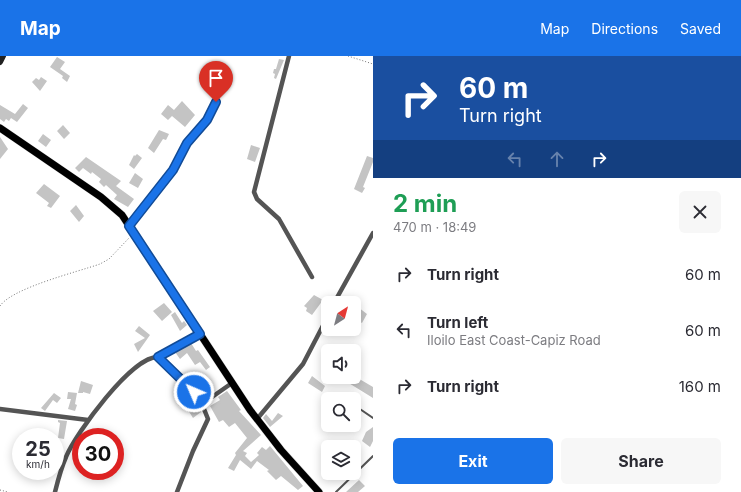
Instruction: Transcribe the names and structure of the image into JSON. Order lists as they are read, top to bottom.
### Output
{
  "north": "top right",
  "page": {
    "header": "Map",
    "nav": ["Map", "Directions", "Saved"],
    "turn": ["60 m", "Turn right"],
    "heading": ["2 min", "470 m · 18:49"],
    "list": [
      {
        "name": "Turn right",
        "value": "60 m"
      },
      {
        "name": "Turn left",
        "note": "Iloilo East Coast-Capiz Road",
        "value": "60 m"
      },
      {
        "name": "Turn right",
        "value": "160 m"
      }
    ],
    "speed": "25 km/h",
    "limit": "30",
    "buttons": ["Exit", "Share"]
  }
}
